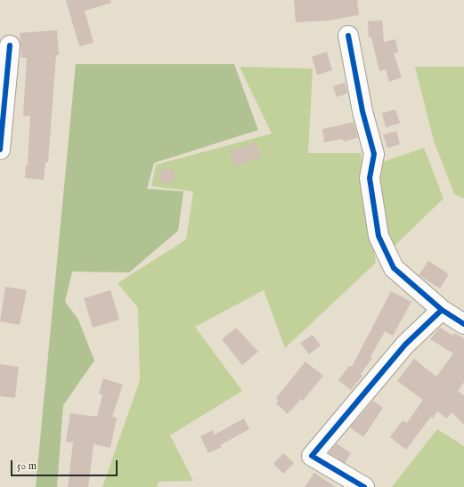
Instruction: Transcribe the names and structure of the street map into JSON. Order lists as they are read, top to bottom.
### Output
{
  "scale_bar": "50 m"
}
